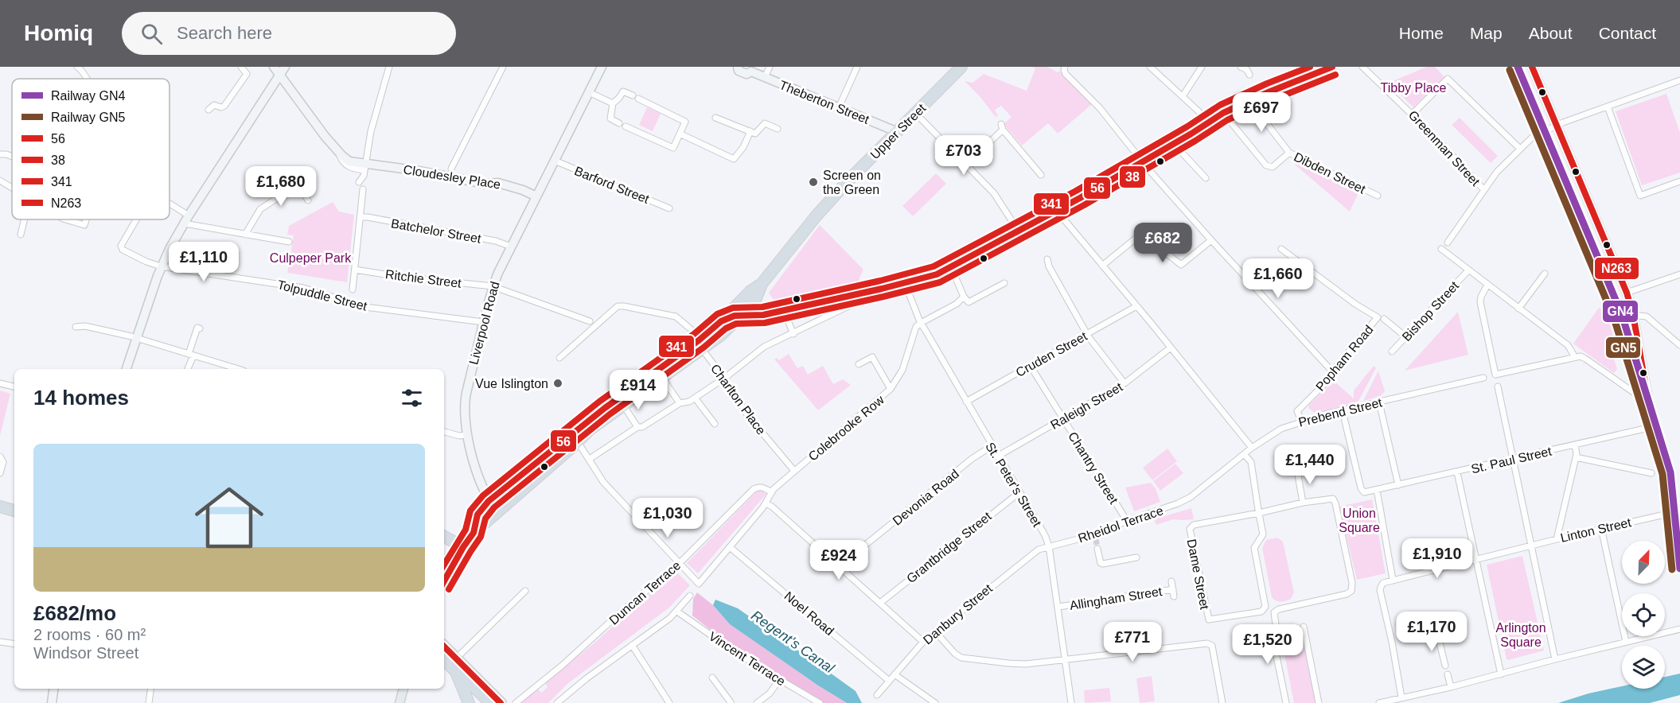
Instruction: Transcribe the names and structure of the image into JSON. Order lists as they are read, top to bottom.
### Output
{
  "streets": {
    "highway": ["Upper Street"],
    "street": [
      "Theberton Street",
      "Greenman Street",
      "Dibden Street",
      "Cloudesley Place",
      "Barford Street",
      "Batchelor Street",
      "Ritchie Street",
      "Tolpuddle Street",
      "Bishop Street",
      "Liverpool Road",
      "Cruden Street",
      "Popham Road",
      "Charlton Place",
      "Raleigh Street",
      "Prebend Street",
      "Colebrooke Row",
      "St. Paul Street",
      "Chantry Street",
      "St. Peter's Street",
      "Devonia Road",
      "Rheidol Terrace",
      "Linton Street",
      "Grantbridge Street",
      "Dame Street",
      "Duncan Terrace",
      "Allingham Street",
      "Noel Road",
      "Danbury Street",
      "Vincent Terrace"
    ]
  },
  "crossings": [
    ["Theberton Street", "Upper Street"],
    ["Upper Street", "Liverpool Road"],
    ["Upper Street", "Charlton Place"],
    ["Cloudesley Place", "Liverpool Road"],
    ["Barford Street", "Liverpool Road"],
    ["Batchelor Street", "Liverpool Road"],
    ["Ritchie Street", "Liverpool Road"],
    ["Tolpuddle Street", "Liverpool Road"],
    ["Cruden Street", "Chantry Street"],
    ["Cruden Street", "St. Peter's Street"],
    ["Popham Road", "Prebend Street"],
    ["Charlton Place", "Colebrooke Row"],
    ["Raleigh Street", "Chantry Street"],
    ["Raleigh Street", "St. Peter's Street"],
    ["Prebend Street", "Rheidol Terrace"],
    ["Colebrooke Row", "St. Peter's Street"],
    ["Colebrooke Row", "Duncan Terrace"],
    ["Colebrooke Row", "Noel Road"],
    ["Chantry Street", "Rheidol Terrace"],
    ["St. Peter's Street", "Devonia Road"],
    ["St. Peter's Street", "Rheidol Terrace"],
    ["St. Peter's Street", "Grantbridge Street"],
    ["St. Peter's Street", "Allingham Street"],
    ["St. Peter's Street", "Danbury Street"],
    ["Rheidol Terrace", "Danbury Street"],
    ["Noel Road", "Danbury Street"]
  ],
  "water": ["Regent's Canal"],
  "parks": [
    "Tibby Place",
    "Culpeper Park",
    "Union Square",
    "Arlington Square"
  ],
  "places": ["Screen on the Green", "Vue Islington"],
  "lines": [
    "rail line GN4",
    "transit line 56",
    "transit line 341",
    "transit line N263",
    "rail line GN5",
    "transit line 38"
  ],
  "legend": [
    "Railway GN4",
    "Railway GN5",
    "56",
    "38",
    "341",
    "N263"
  ],
  "north": "top right",
  "page": {
    "header": "Homiq",
    "search": "Search here",
    "nav": [
      "Home",
      "Map",
      "About",
      "Contact"
    ],
    "price": [
      "£697",
      "£703",
      "£1,680",
      "£682",
      "£1,110",
      "£1,660",
      "£914",
      "£1,440",
      "£1,030",
      "£1,910",
      "£924",
      "£1,170",
      "£771",
      "£1,520"
    ],
    "heading": "14 homes",
    "list": [
      {
        "name": "£682/mo",
        "note": "2 rooms · 60 m² · Windsor Street"
      }
    ]
  }
}
